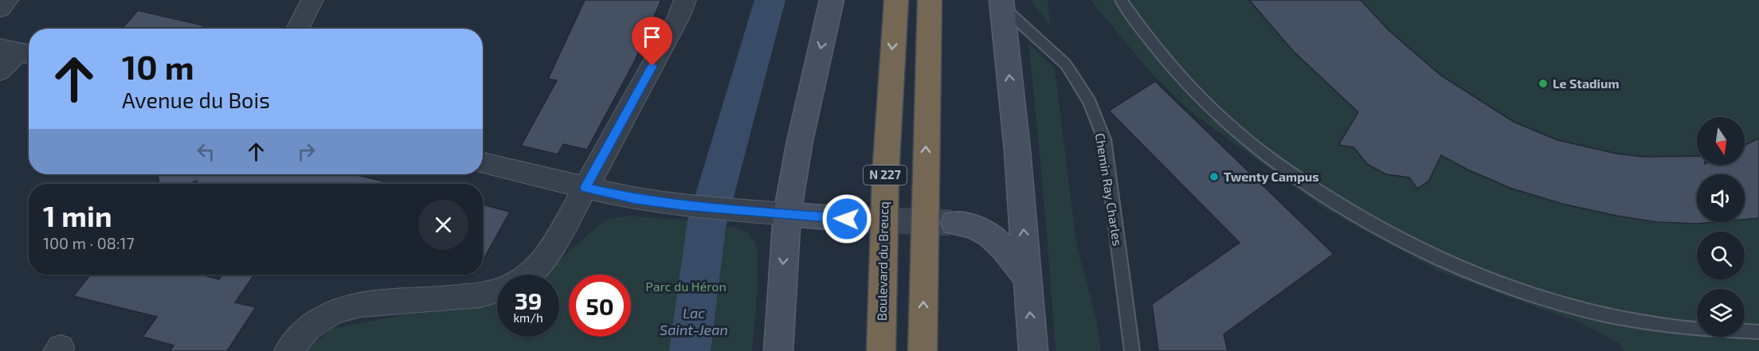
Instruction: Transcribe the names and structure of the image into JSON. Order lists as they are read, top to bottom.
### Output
{
  "streets": {
    "highway": ["N 227", "Boulevard du Breucq"],
    "lane": ["Chemin Ray Charles"]
  },
  "water": ["Lac Saint-Jean"],
  "parks": ["Parc du Héron"],
  "places": ["Le Stadium", "Twenty Campus"],
  "north": "bottom",
  "page": {
    "turn": ["10 m", "Avenue du Bois"],
    "heading": ["1 min", "100 m · 08:17"],
    "speed": "39 km/h",
    "limit": "50"
  }
}
